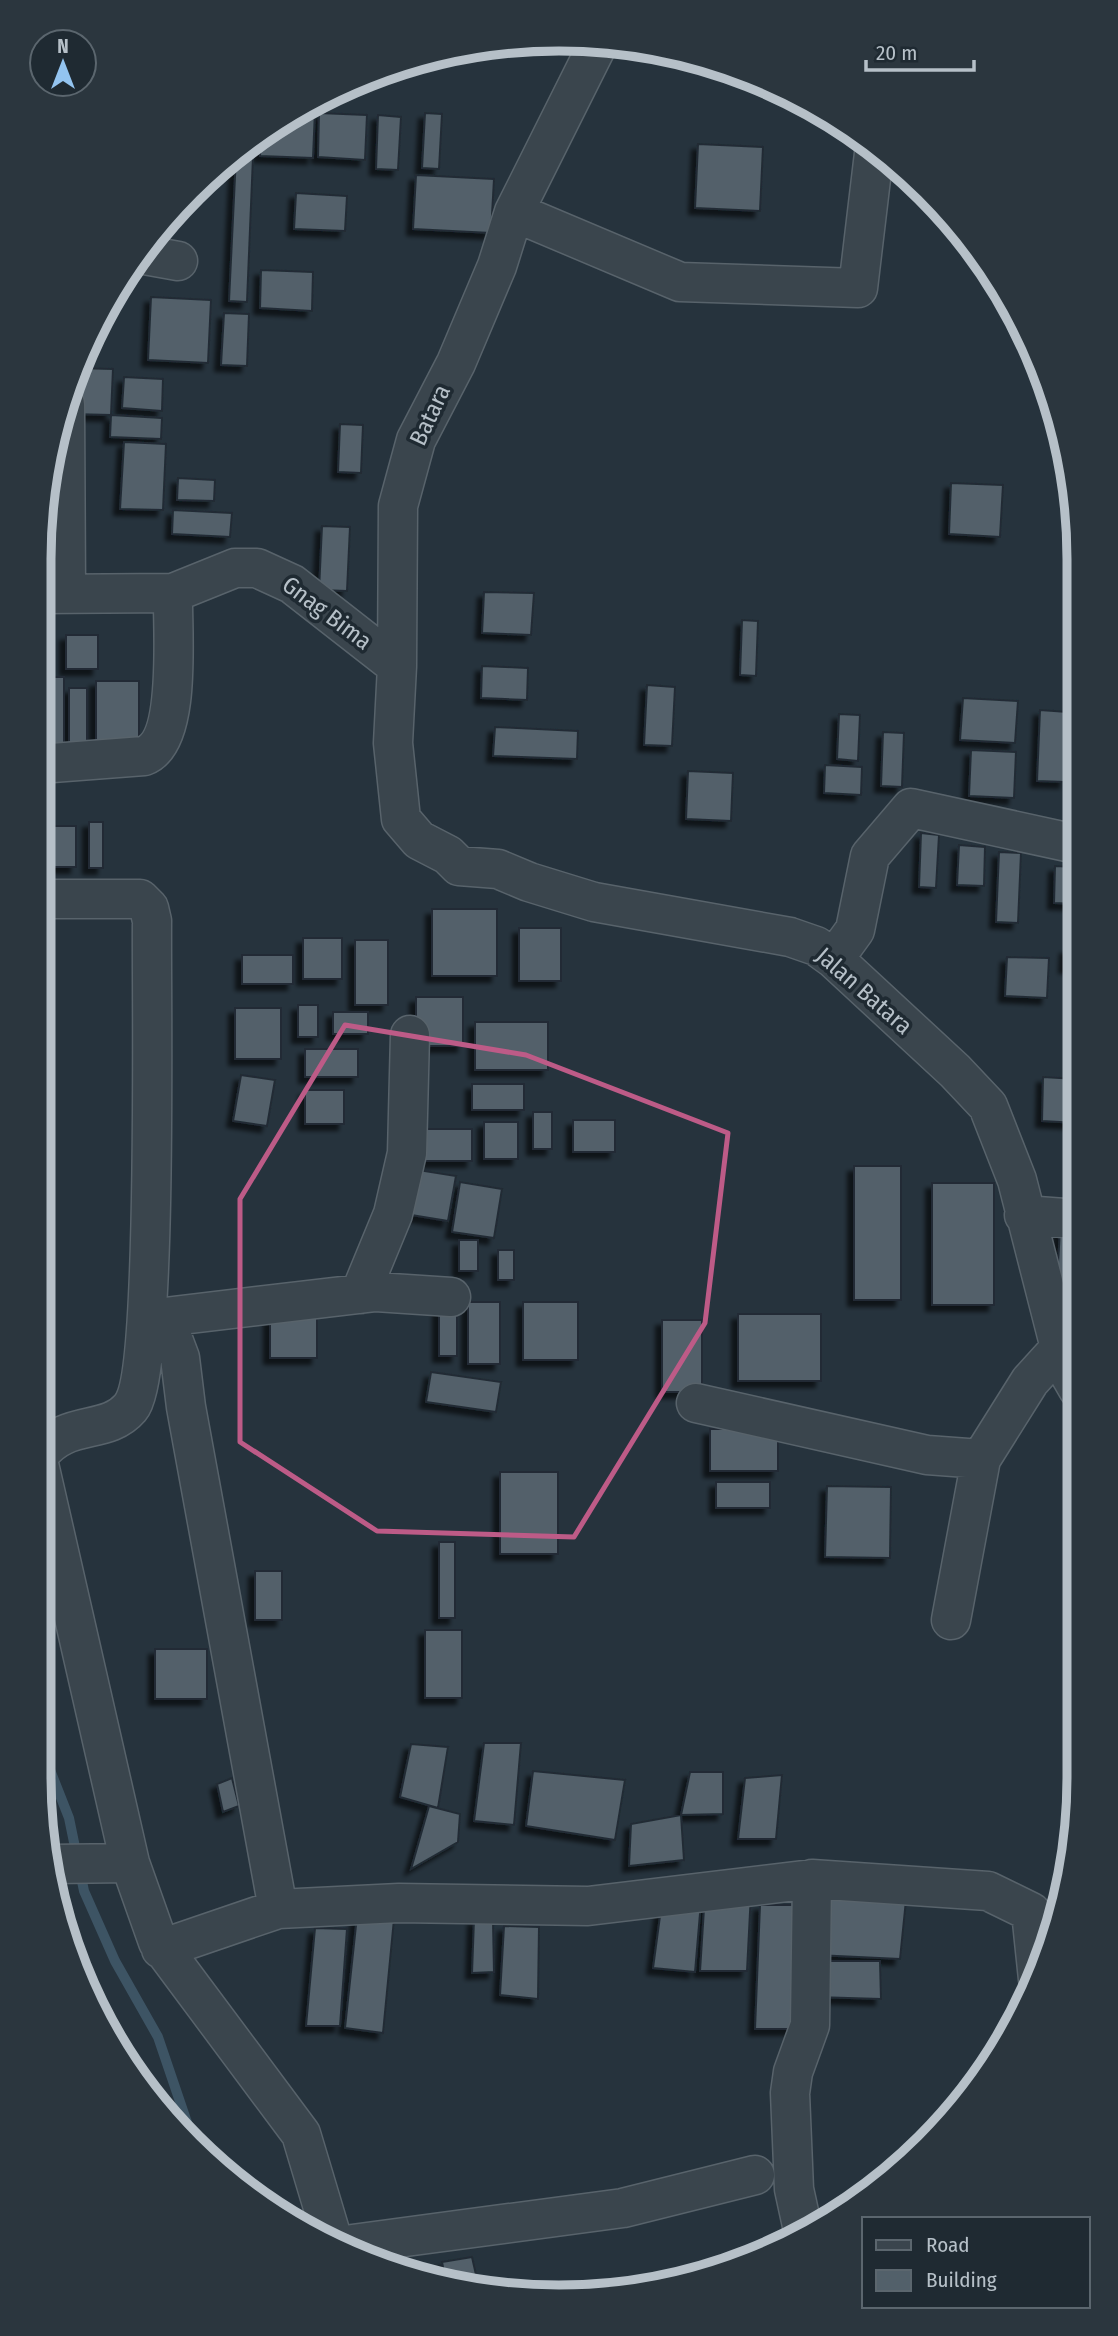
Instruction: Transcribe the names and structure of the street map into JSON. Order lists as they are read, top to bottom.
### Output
{
  "streets": {
    "street": ["Batara", "Gnag Bima", "Jalan Batara"]
  },
  "crossings": [
    ["Batara", "Gnag Bima"],
    ["Batara", "Jalan Batara"]
  ],
  "legend": ["Road", "Building"],
  "scale_bar": "20 m",
  "north": "top"
}
